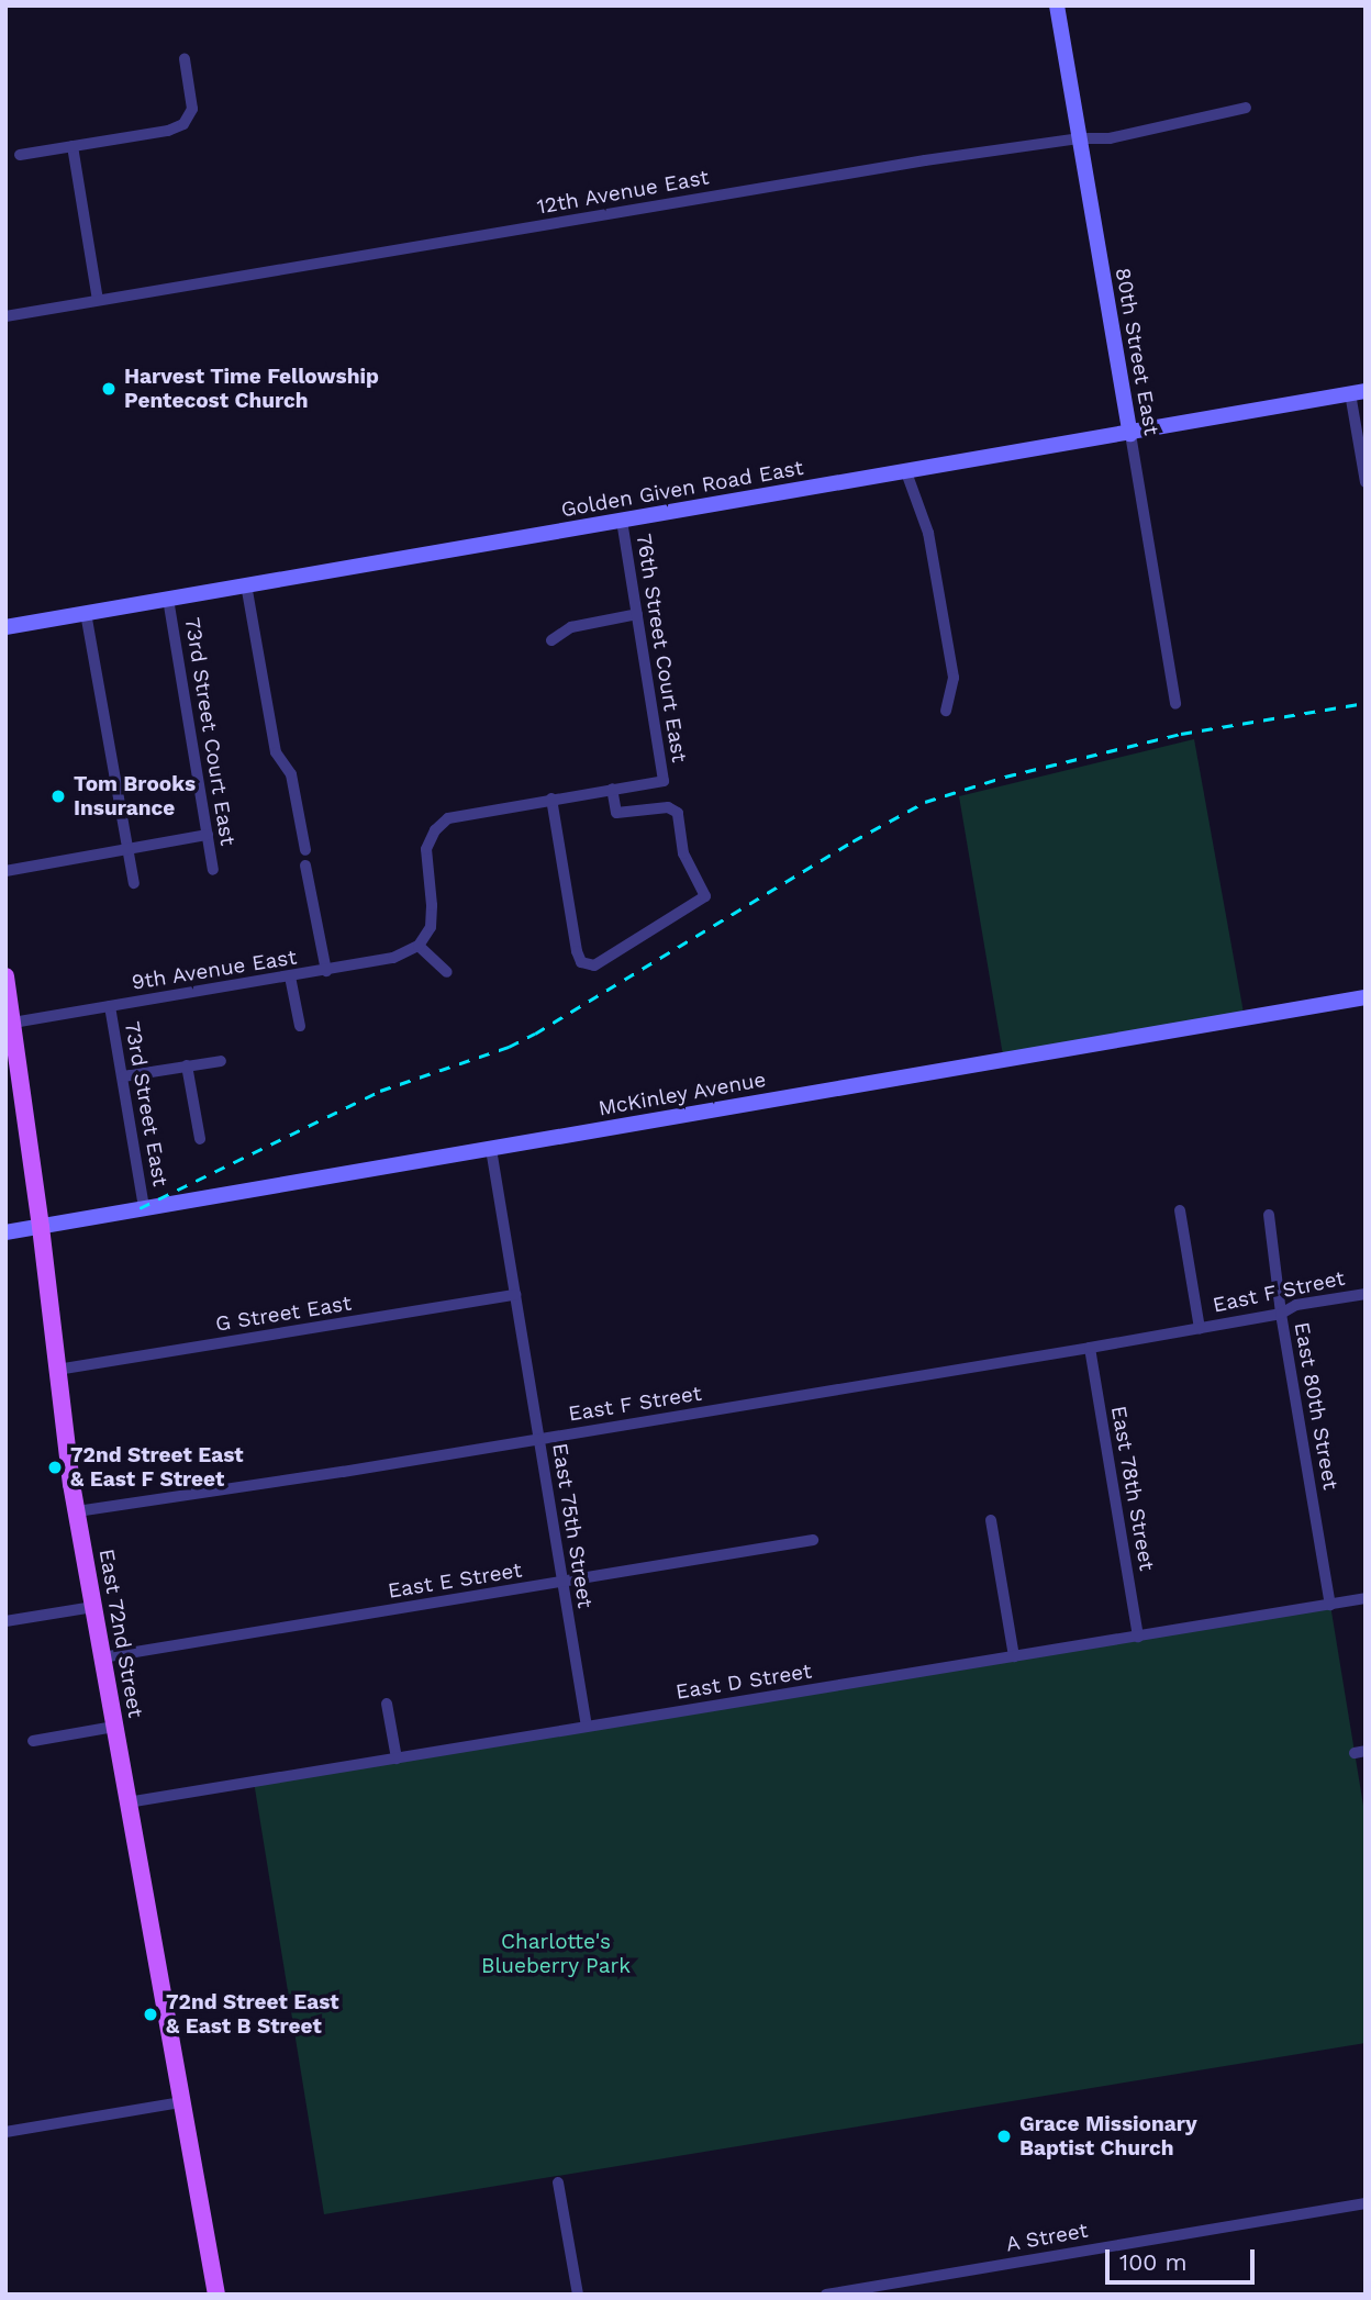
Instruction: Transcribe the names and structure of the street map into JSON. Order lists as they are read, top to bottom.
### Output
{
  "streets": {
    "main road": ["East 72nd Street"],
    "street": [
      "12th Avenue East",
      "80th Street East",
      "Golden Given Road East",
      "76th Street Court East",
      "73rd Street Court East",
      "9th Avenue East",
      "McKinley Avenue",
      "73rd Street East",
      "East F Street",
      "G Street East",
      "East 80th Street",
      "East 78th Street",
      "East 75th Street",
      "East E Street",
      "East D Street",
      "A Street"
    ]
  },
  "crossings": [
    ["12th Avenue East", "80th Street East"],
    ["80th Street East", "Golden Given Road East"],
    ["Golden Given Road East", "76th Street Court East"],
    ["Golden Given Road East", "73rd Street Court East"],
    ["9th Avenue East", "73rd Street East"],
    ["9th Avenue East", "East 72nd Street"],
    ["McKinley Avenue", "73rd Street East"],
    ["McKinley Avenue", "East 75th Street"],
    ["McKinley Avenue", "East 72nd Street"],
    ["East F Street", "East 80th Street"],
    ["East F Street", "East 78th Street"],
    ["East F Street", "East 75th Street"],
    ["East F Street", "East 72nd Street"],
    ["G Street East", "East 75th Street"],
    ["G Street East", "East 72nd Street"],
    ["East 80th Street", "East D Street"],
    ["East 78th Street", "East D Street"],
    ["East 75th Street", "East E Street"],
    ["East 75th Street", "East D Street"],
    ["East E Street", "East 72nd Street"],
    ["East 72nd Street", "East D Street"]
  ],
  "parks": ["Charlotte's Blueberry Park"],
  "places": [
    "Harvest Time Fellowship Pentecost Church",
    "Tom Brooks Insurance",
    "72nd Street East & East F Street",
    "72nd Street East & East B Street",
    "Grace Missionary Baptist Church"
  ],
  "scale_bar": "100 m"
}
